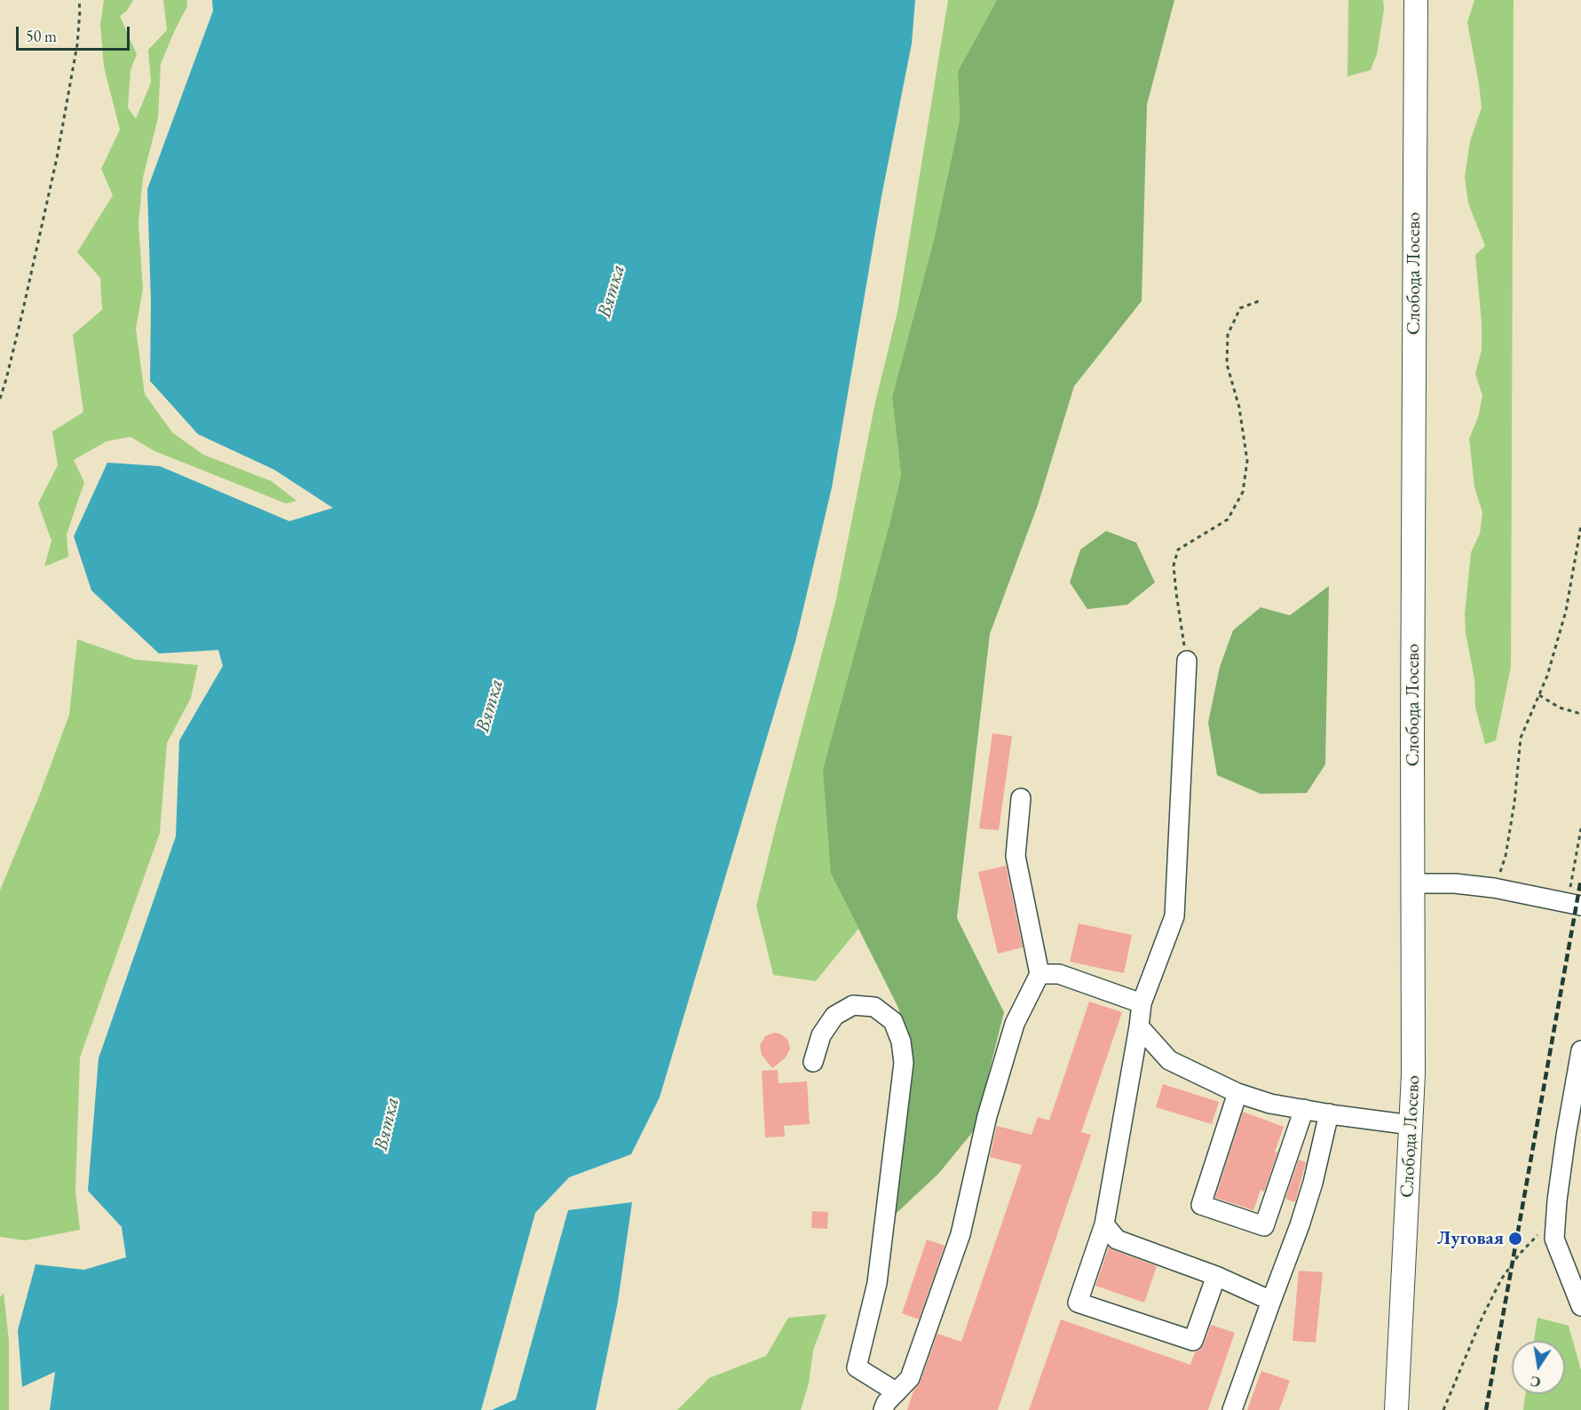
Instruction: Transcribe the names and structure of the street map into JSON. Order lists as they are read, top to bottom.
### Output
{
  "streets": {
    "main road": ["Слобода Лосево"]
  },
  "water": ["Вятка"],
  "places": ["Луговая"],
  "scale_bar": "50 m",
  "north": "bottom"
}
